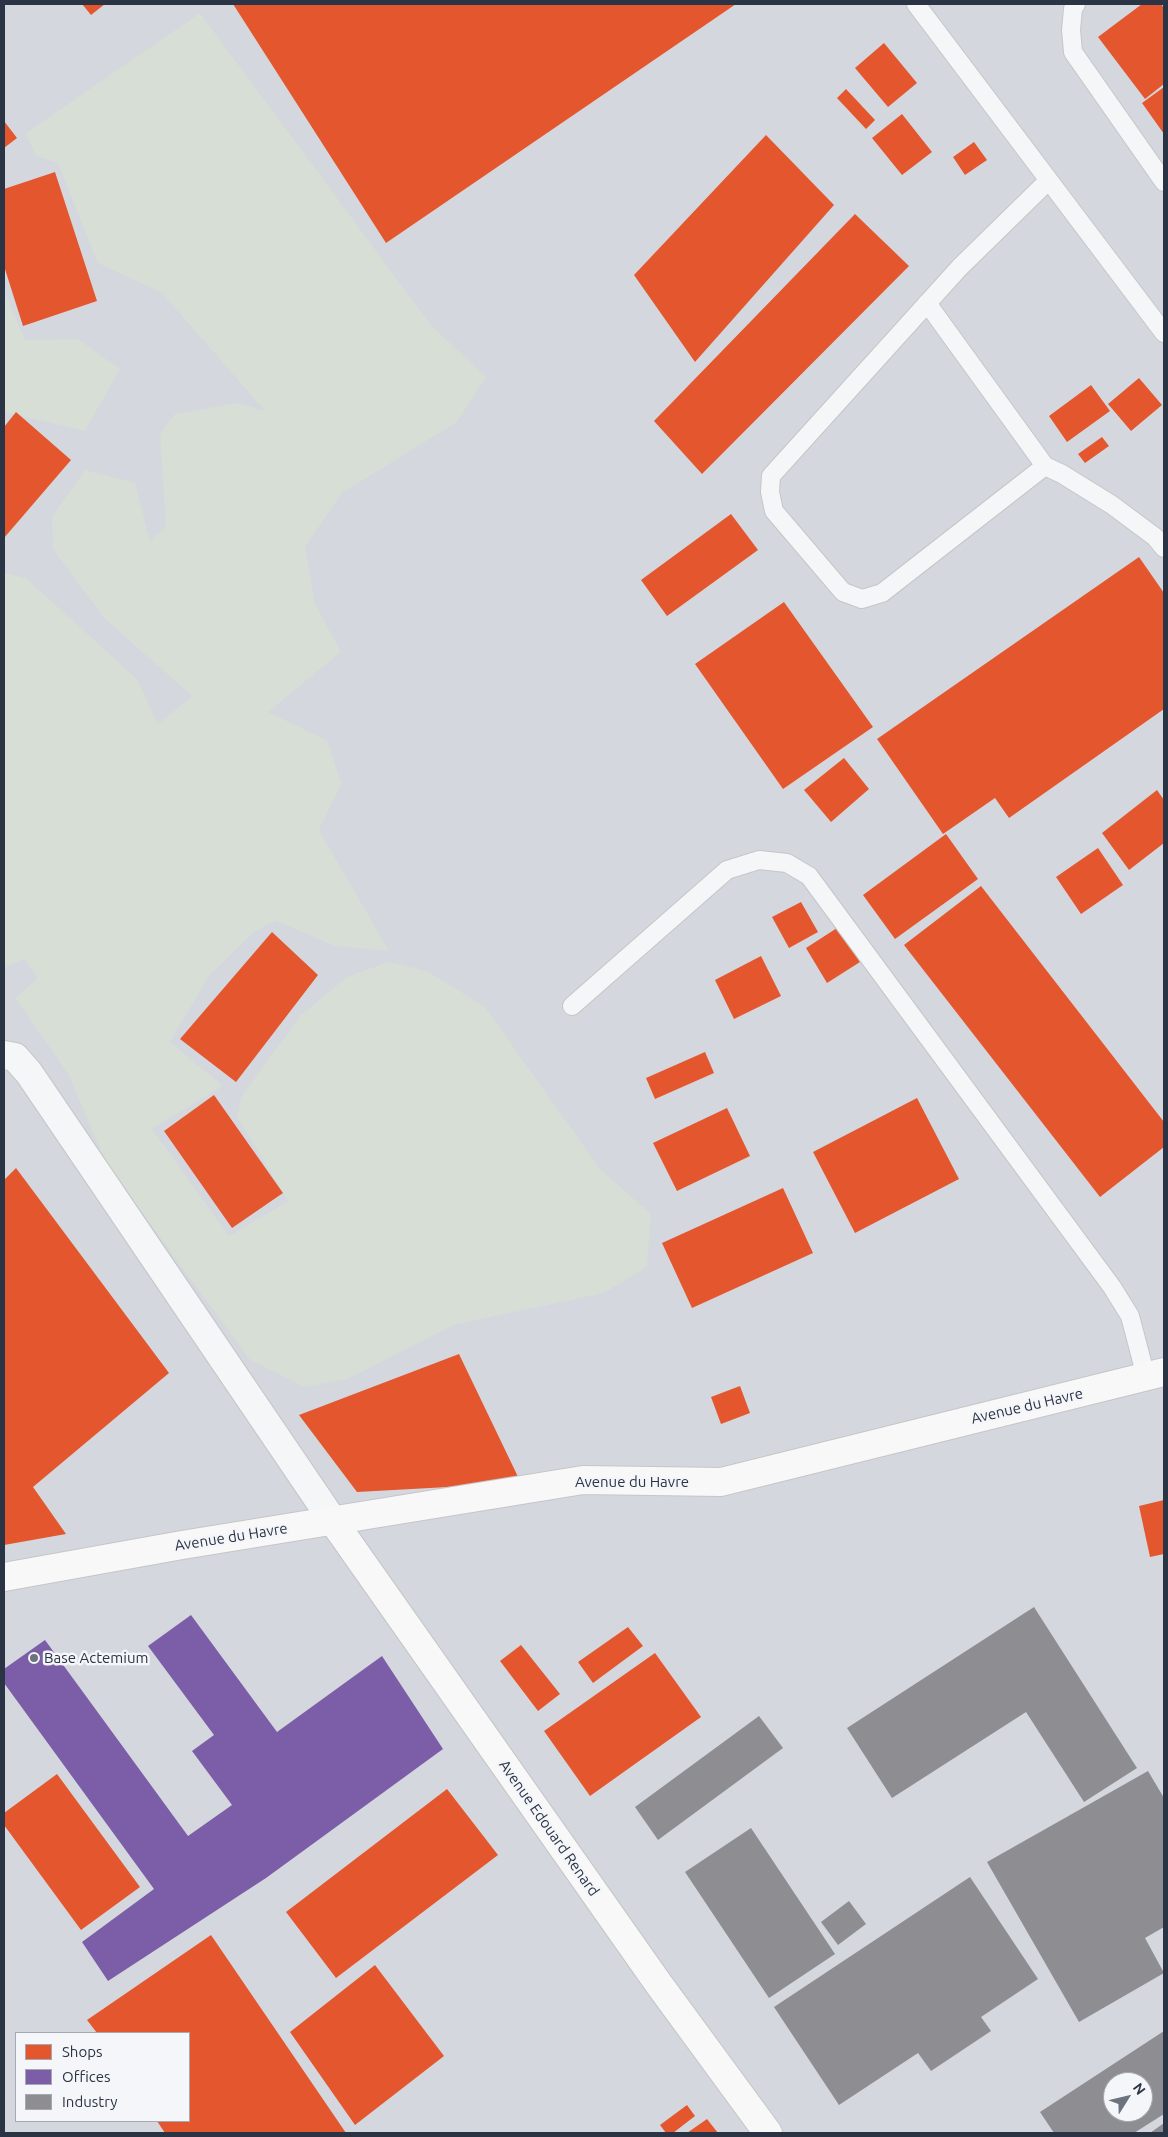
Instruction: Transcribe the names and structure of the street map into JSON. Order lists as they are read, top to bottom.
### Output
{
  "streets": {
    "street": ["Avenue du Havre", "Avenue Edouard Renard"]
  },
  "crossings": [
    ["Avenue du Havre", "Avenue Edouard Renard"]
  ],
  "places": ["Base Actemium"],
  "legend": ["Shops", "Offices", "Industry"],
  "north": "top right"
}
